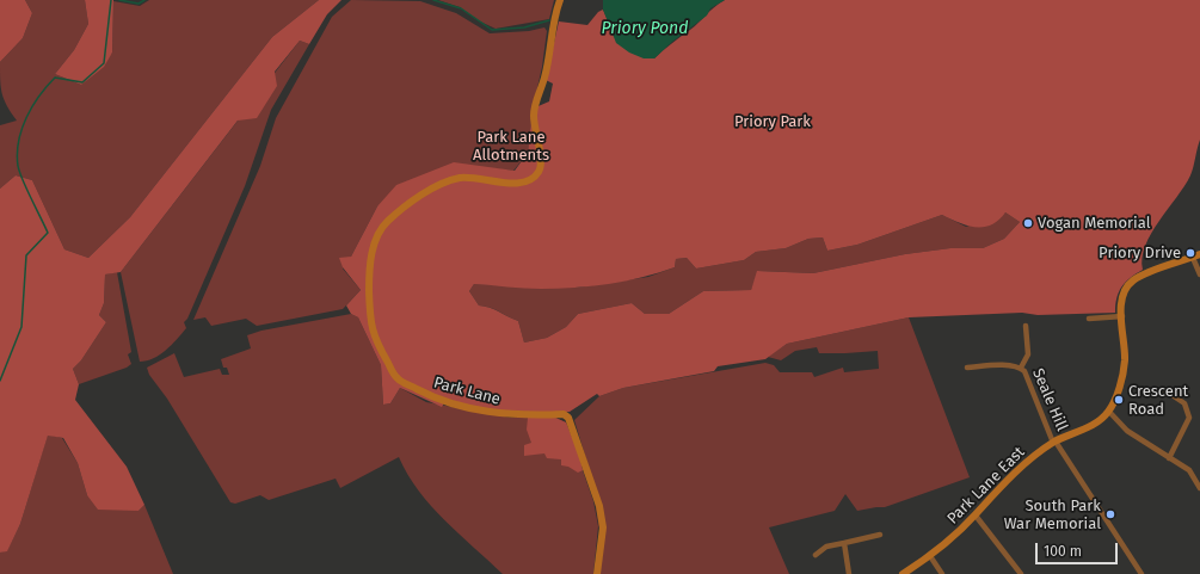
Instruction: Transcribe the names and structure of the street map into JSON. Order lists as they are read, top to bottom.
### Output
{
  "streets": {
    "street": ["Park Lane", "Seale Hill", "Park Lane East"]
  },
  "crossings": [
    ["Seale Hill", "Park Lane East"]
  ],
  "water": ["Priory Pond"],
  "parks": ["Priory Park", "Park Lane Allotments"],
  "places": [
    "Vogan Memorial",
    "Priory Drive",
    "Crescent Road",
    "South Park War Memorial"
  ],
  "scale_bar": "100 m"
}
